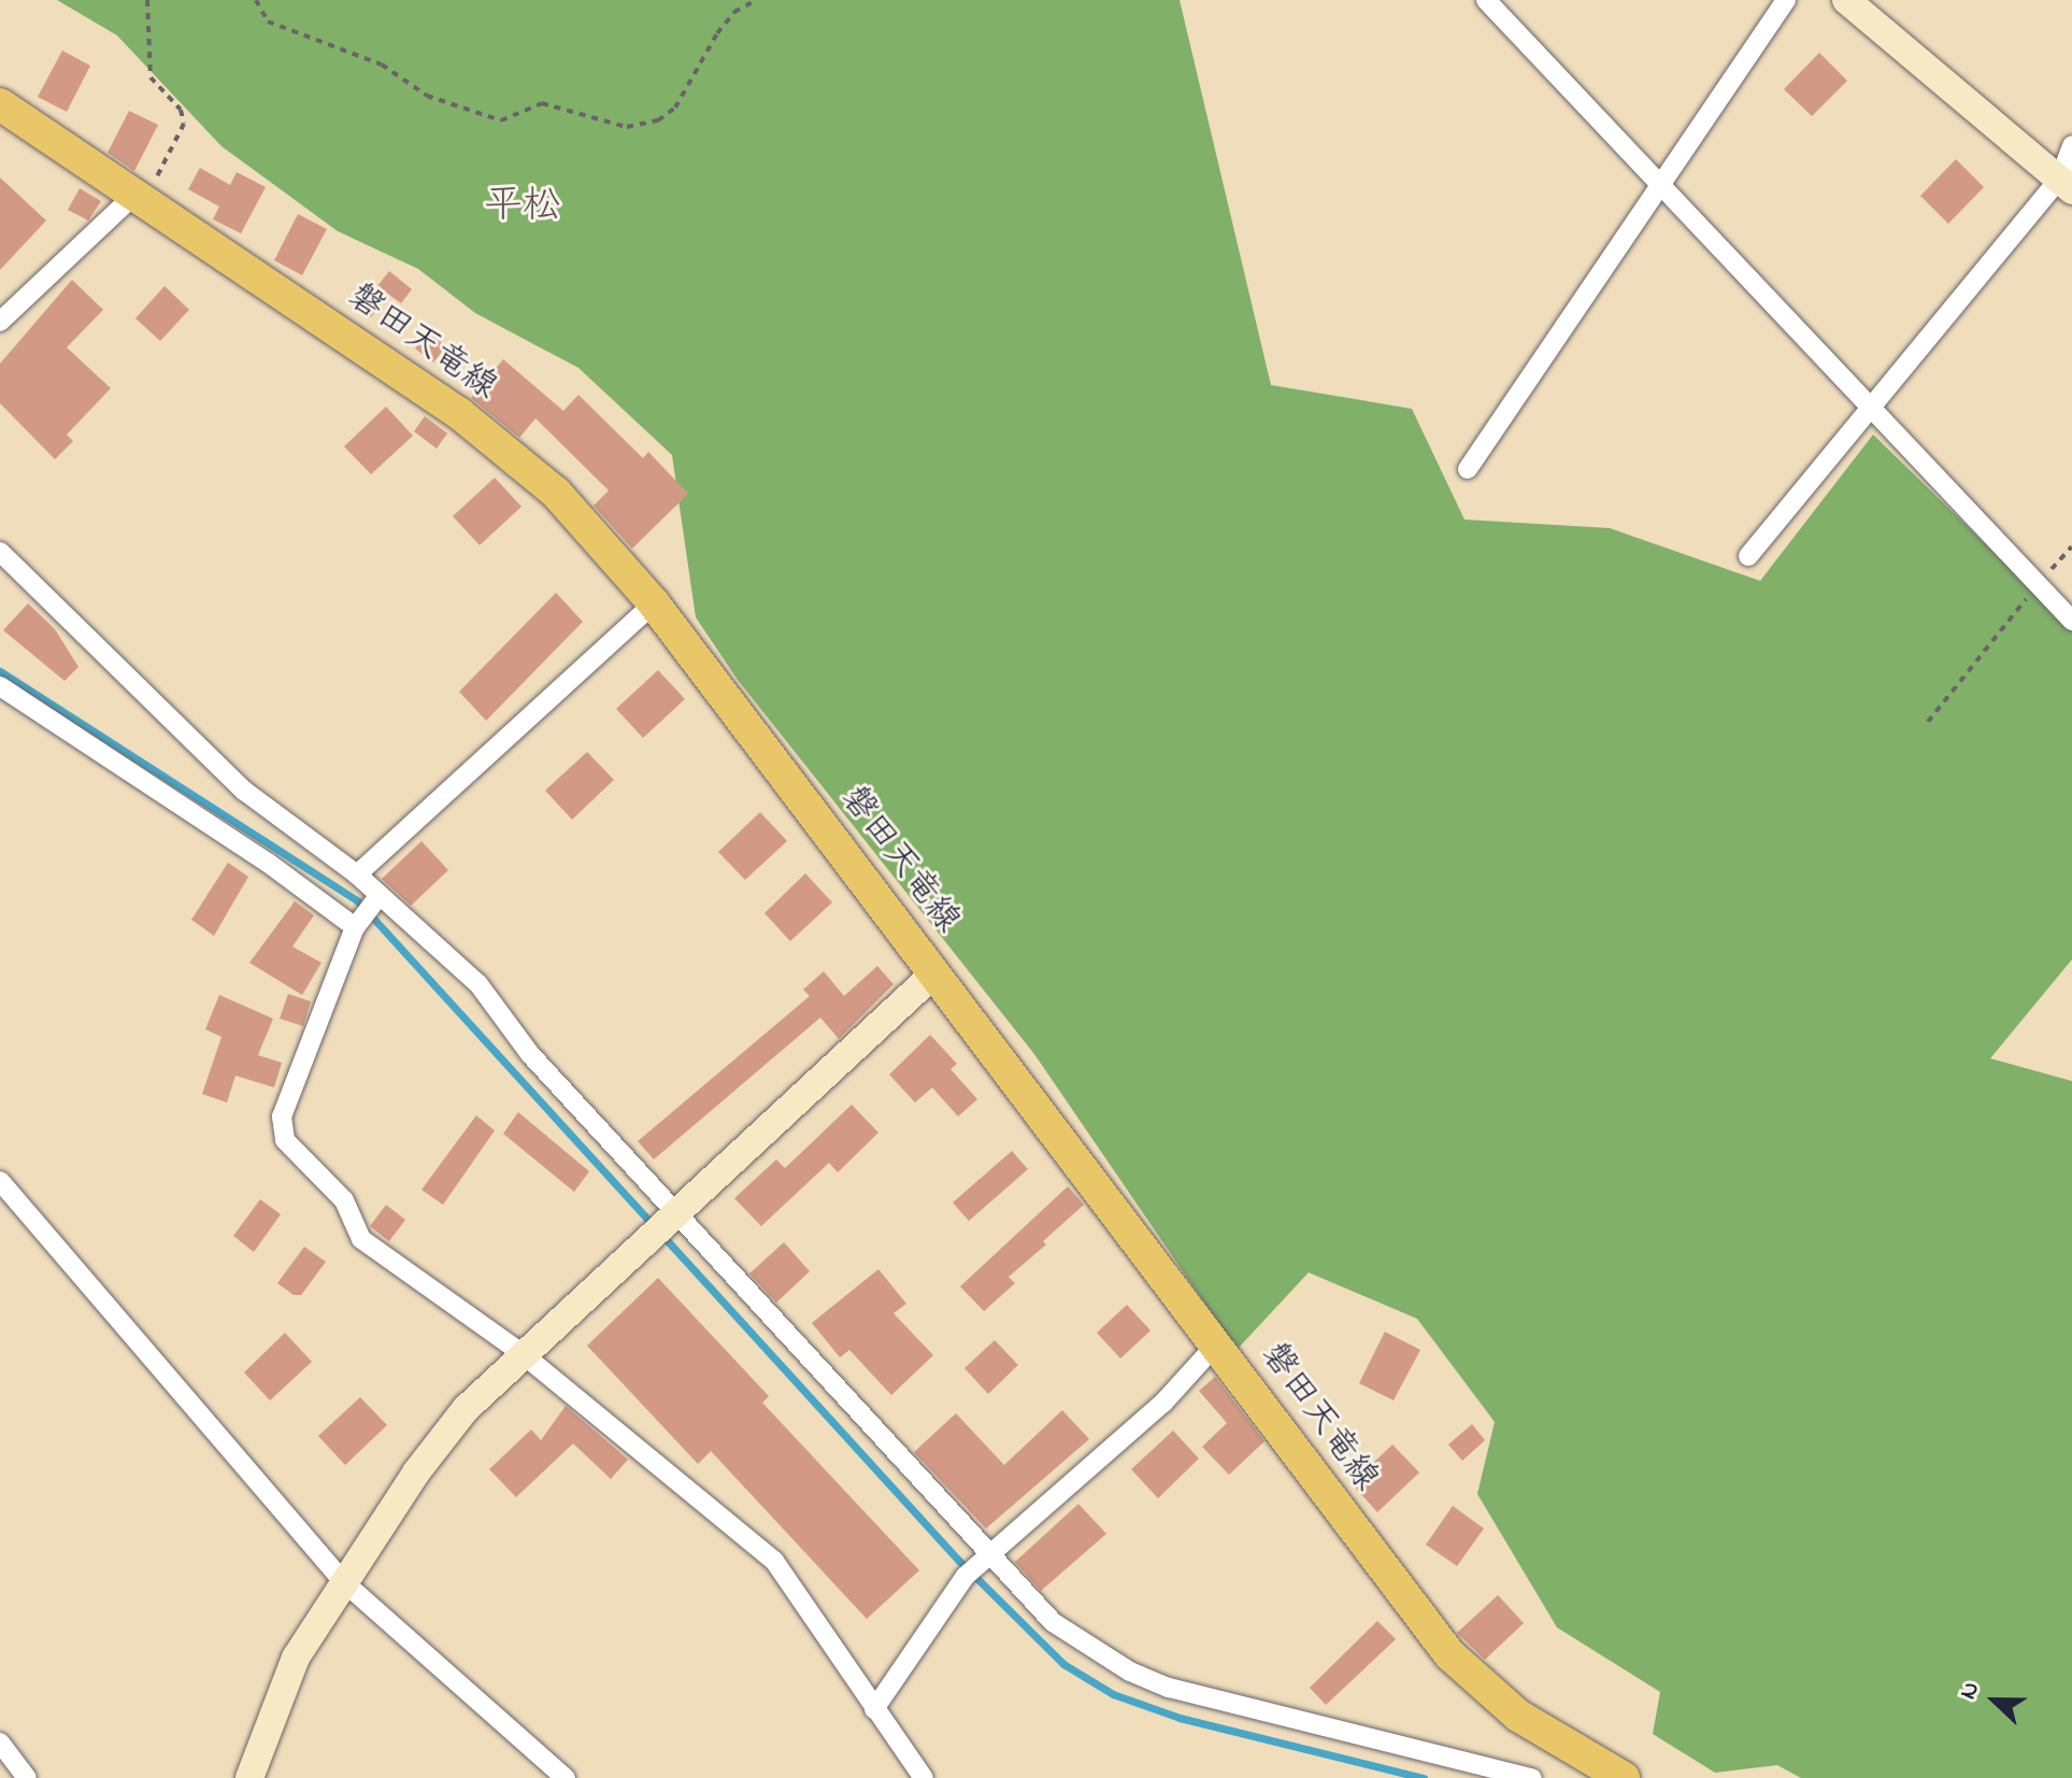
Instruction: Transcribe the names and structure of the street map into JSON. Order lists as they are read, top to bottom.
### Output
{
  "streets": {
    "main road": ["磐田天竜線"]
  },
  "districts": ["平松"],
  "north": "left"
}
